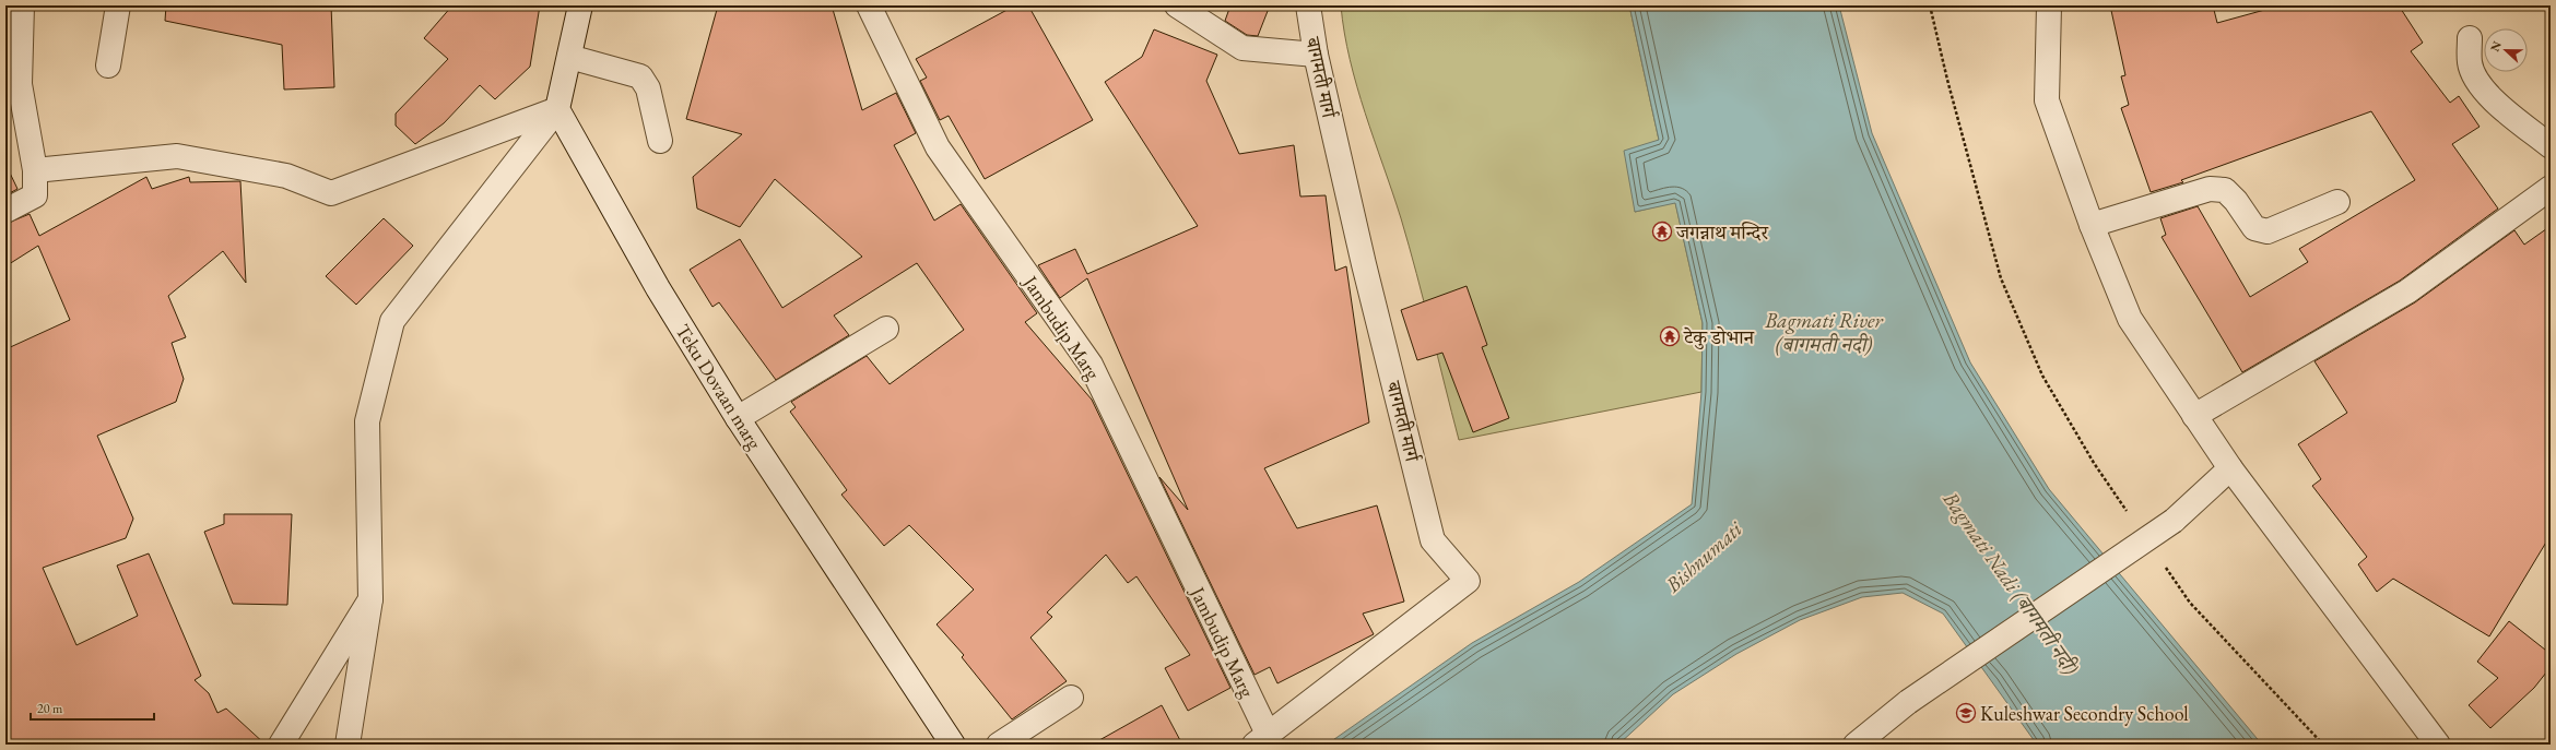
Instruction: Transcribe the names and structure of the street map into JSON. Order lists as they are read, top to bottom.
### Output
{
  "streets": {
    "street": ["बागमती मार्ग", "Jambudip Marg", "Teku Dovaan marg"]
  },
  "crossings": [
    ["बागमती मार्ग", "Jambudip Marg"]
  ],
  "water": ["Bagmati River (बागमती नदी)", "Bishnumati", "Bagmati Nadi (बागमती नदी)"],
  "places": {
    "temple": ["जगन्नाथ मन्दिर", "टेकु डोभान"],
    "school or university": ["Kuleshwar Secondry School"]
  },
  "scale_bar": "20 m",
  "north": "left"
}
